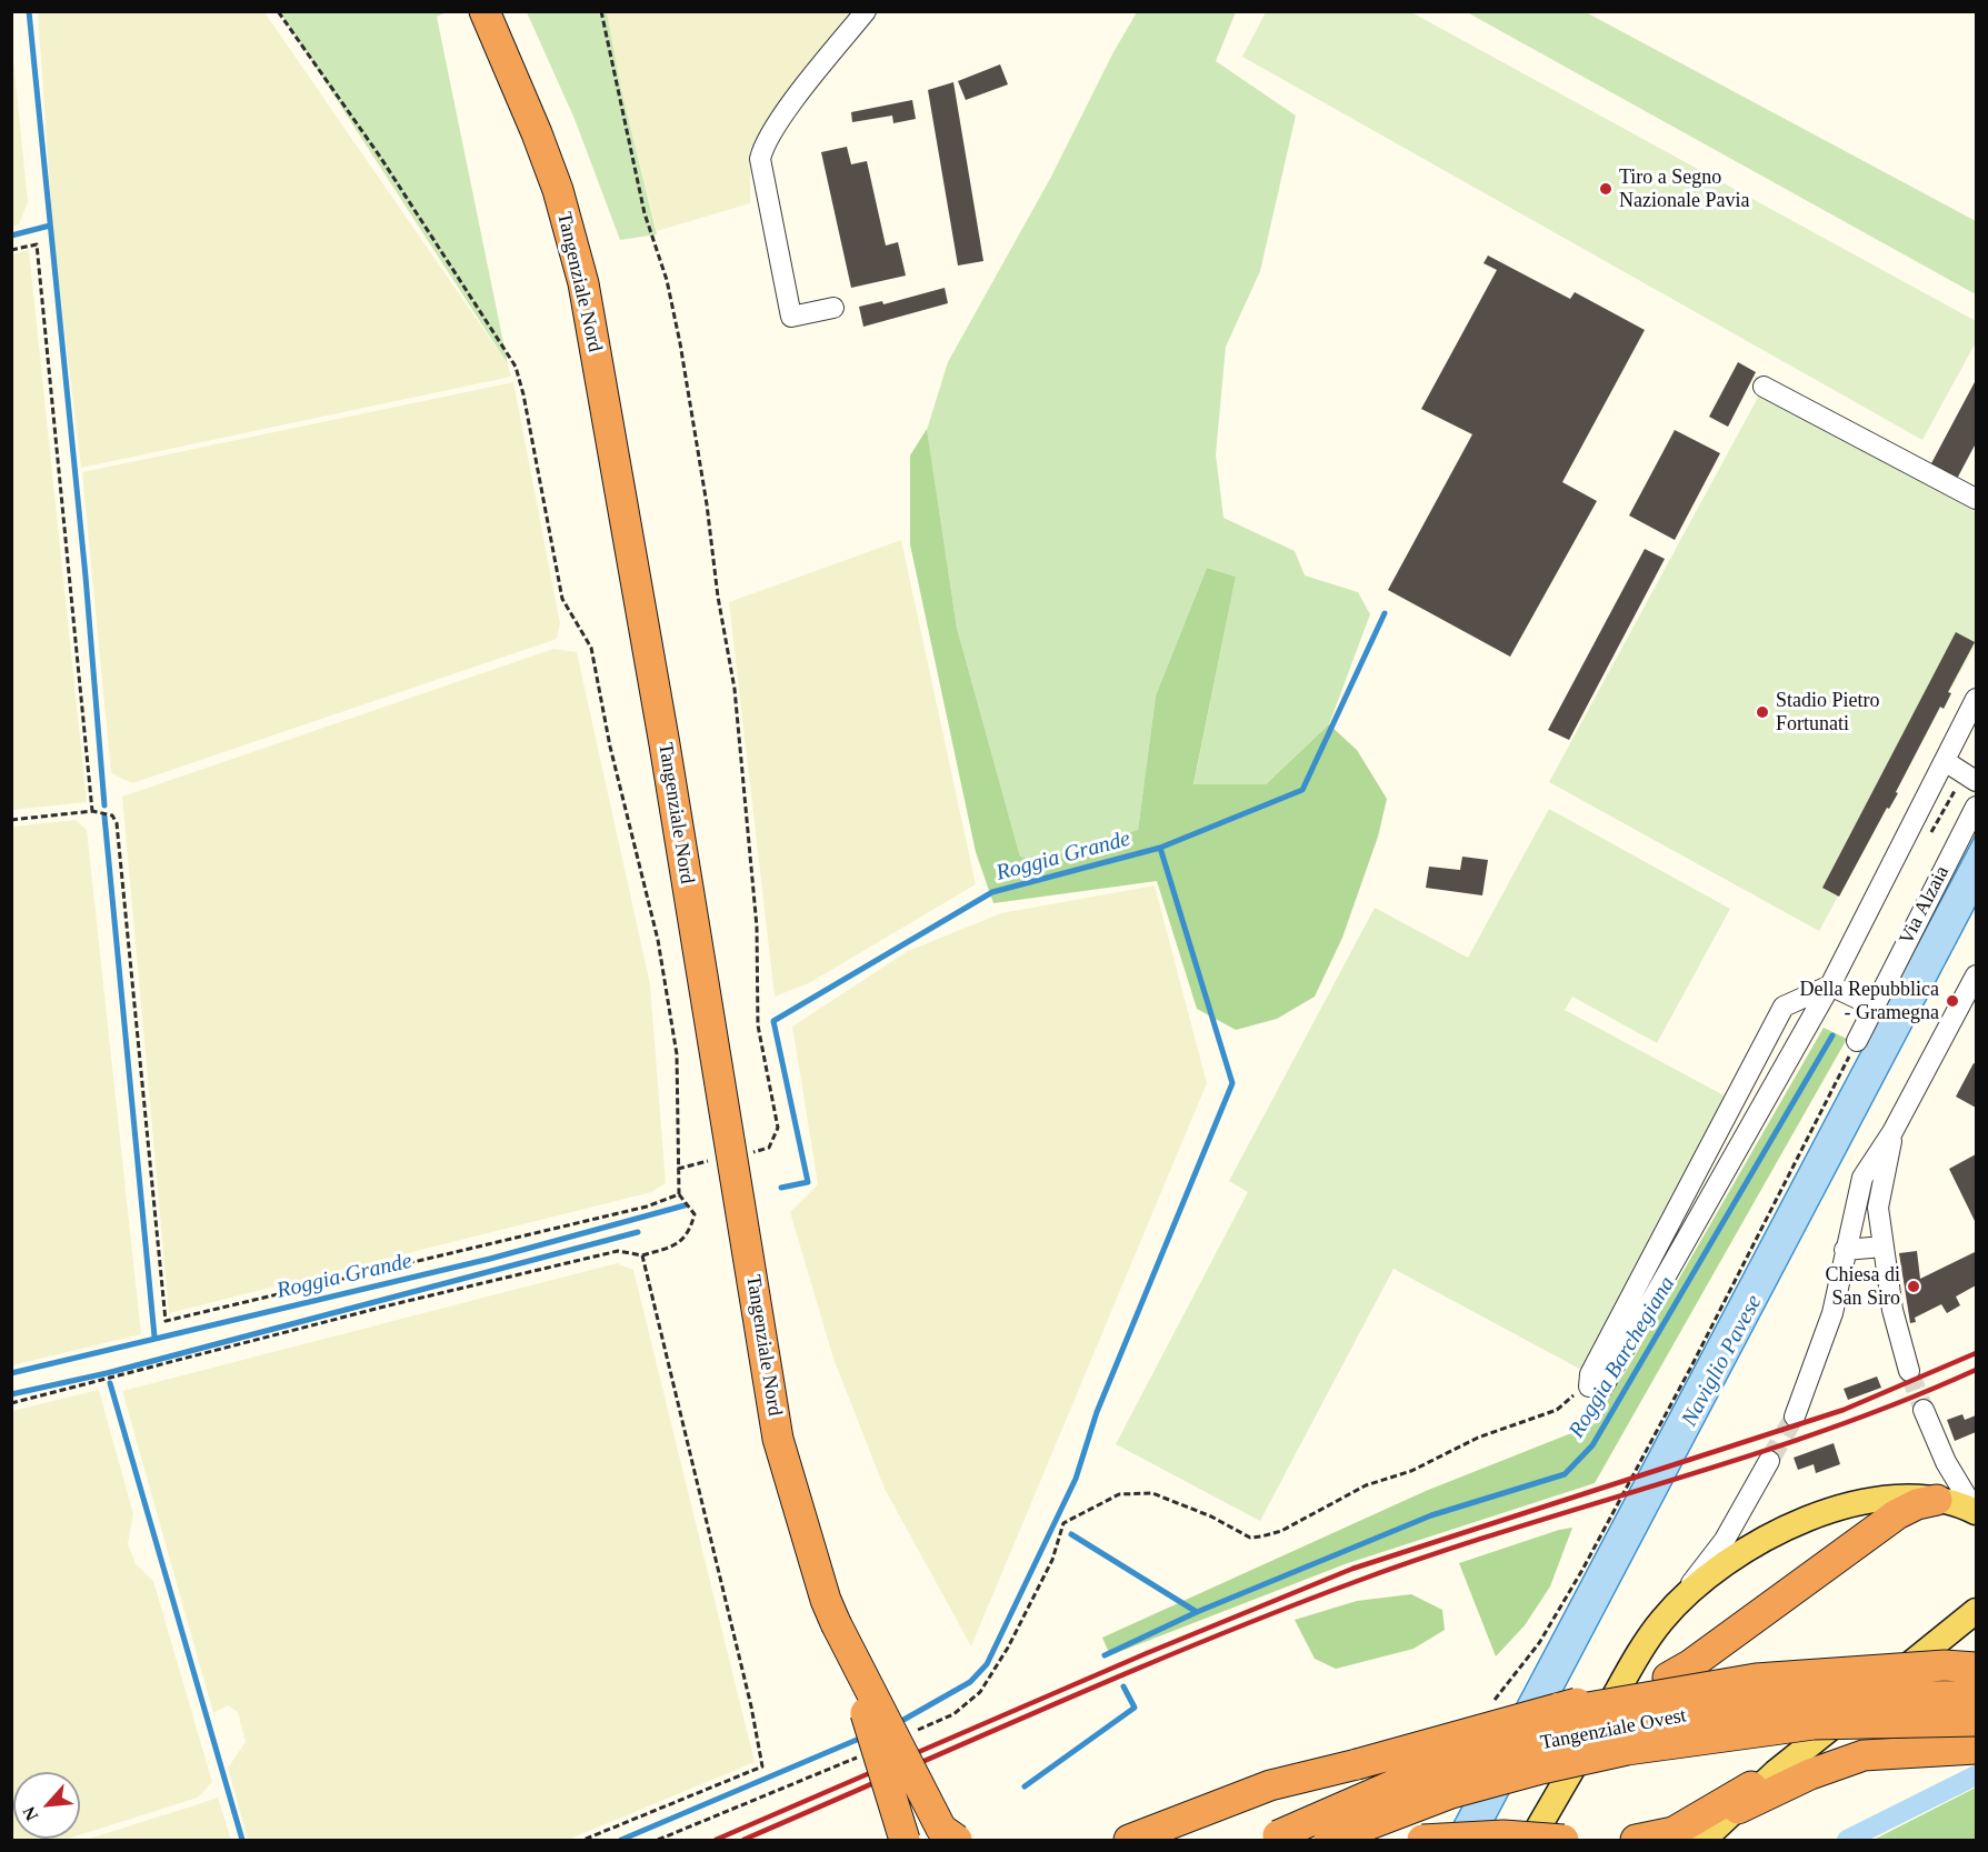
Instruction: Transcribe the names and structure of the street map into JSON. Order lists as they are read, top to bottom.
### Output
{
  "streets": {
    "highway": ["Tangenziale Nord", "Tangenziale Ovest"],
    "street": ["Via Alzaia"]
  },
  "water": ["Roggia Grande", "Roggia Barchegiana", "Naviglio Pavese"],
  "places": [
    "Tiro a Segno Nazionale Pavia",
    "Stadio Pietro Fortunati",
    "Della Repubblica - Gramegna",
    "Chiesa di San Siro"
  ],
  "north": "bottom left"
}
